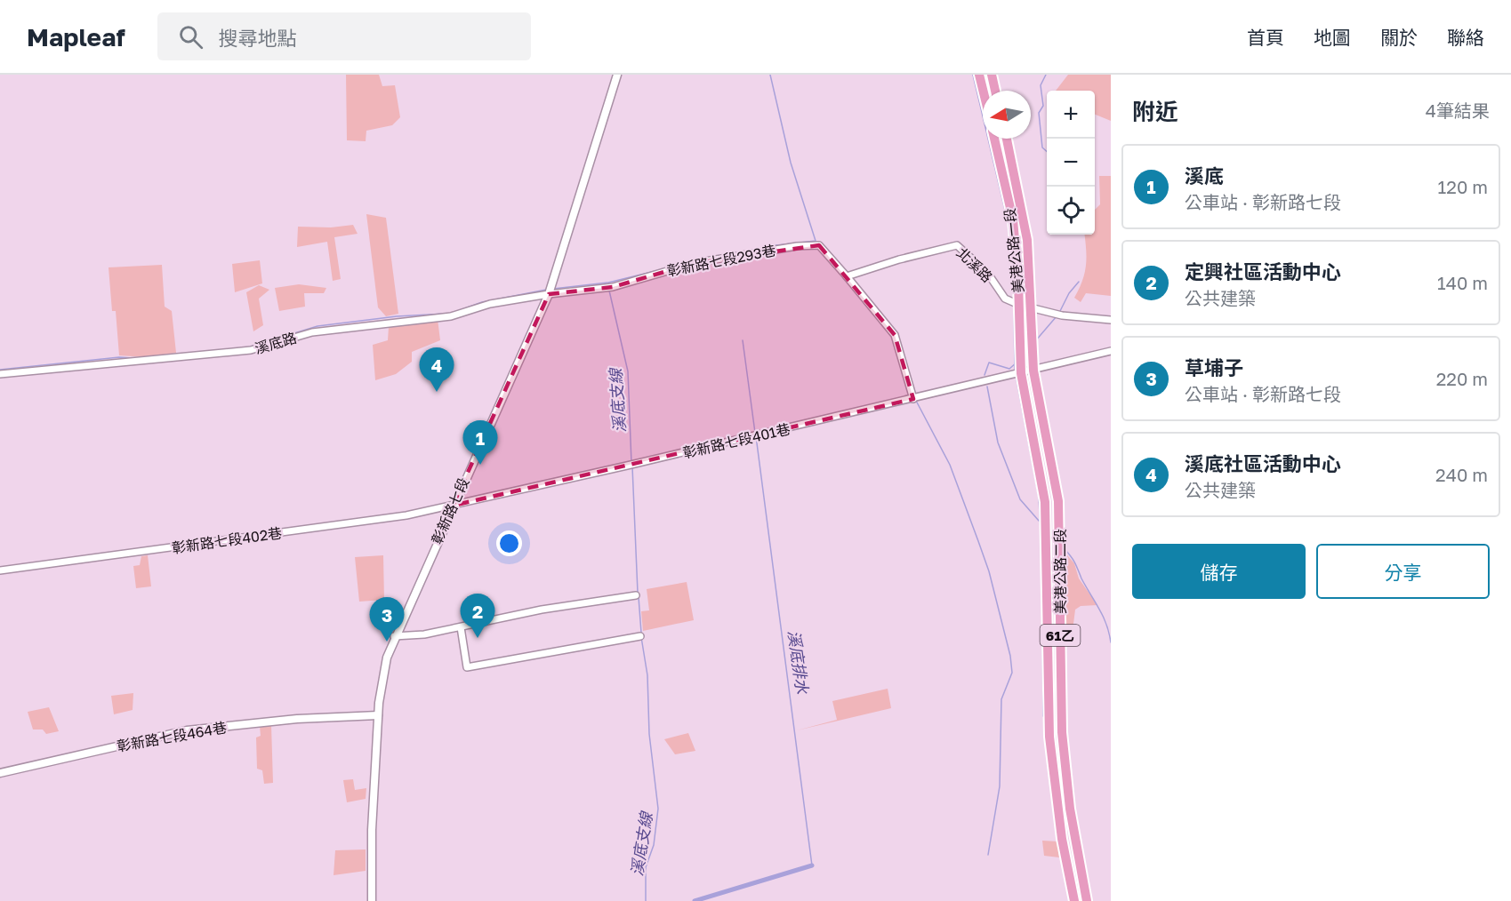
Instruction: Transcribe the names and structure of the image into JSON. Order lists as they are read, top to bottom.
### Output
{
  "streets": {
    "main road": ["美港公路一段", "美港公路二段", "61乙"],
    "street": [
      "彰新路七段293巷",
      "北溪路",
      "溪底路",
      "彰新路七段401巷",
      "彰新路七段",
      "彰新路七段402巷",
      "彰新路七段464巷"
    ]
  },
  "crossings": [
    ["美港公路一段", "北溪路"],
    ["美港公路一段", "彰新路七段401巷"],
    ["美港公路一段", "美港公路二段"],
    ["彰新路七段293巷", "北溪路"],
    ["彰新路七段293巷", "溪底路"],
    ["彰新路七段293巷", "彰新路七段"],
    ["溪底路", "彰新路七段"],
    ["彰新路七段401巷", "彰新路七段"],
    ["彰新路七段401巷", "彰新路七段402巷"],
    ["彰新路七段401巷", "美港公路二段"],
    ["彰新路七段", "彰新路七段402巷"],
    ["彰新路七段", "彰新路七段464巷"]
  ],
  "water": ["溪底支線", "溪底排水"],
  "north": "left",
  "page": {
    "header": "Mapleaf",
    "search": "搜尋地點",
    "nav": [
      "首頁",
      "地圖",
      "關於",
      "聯絡"
    ],
    "heading": ["附近", "4筆結果"],
    "map_buttons": ["+", "−"],
    "list": [
      {
        "mark": "1",
        "name": "溪底",
        "note": "公車站 · 彰新路七段",
        "value": "120 m"
      },
      {
        "mark": "2",
        "name": "定興社區活動中心",
        "note": "公共建築",
        "value": "140 m"
      },
      {
        "mark": "3",
        "name": "草埔子",
        "note": "公車站 · 彰新路七段",
        "value": "220 m"
      },
      {
        "mark": "4",
        "name": "溪底社區活動中心",
        "note": "公共建築",
        "value": "240 m"
      }
    ],
    "pins": [
      "4",
      "1",
      "2",
      "3"
    ],
    "buttons": ["儲存", "分享"]
  }
}
